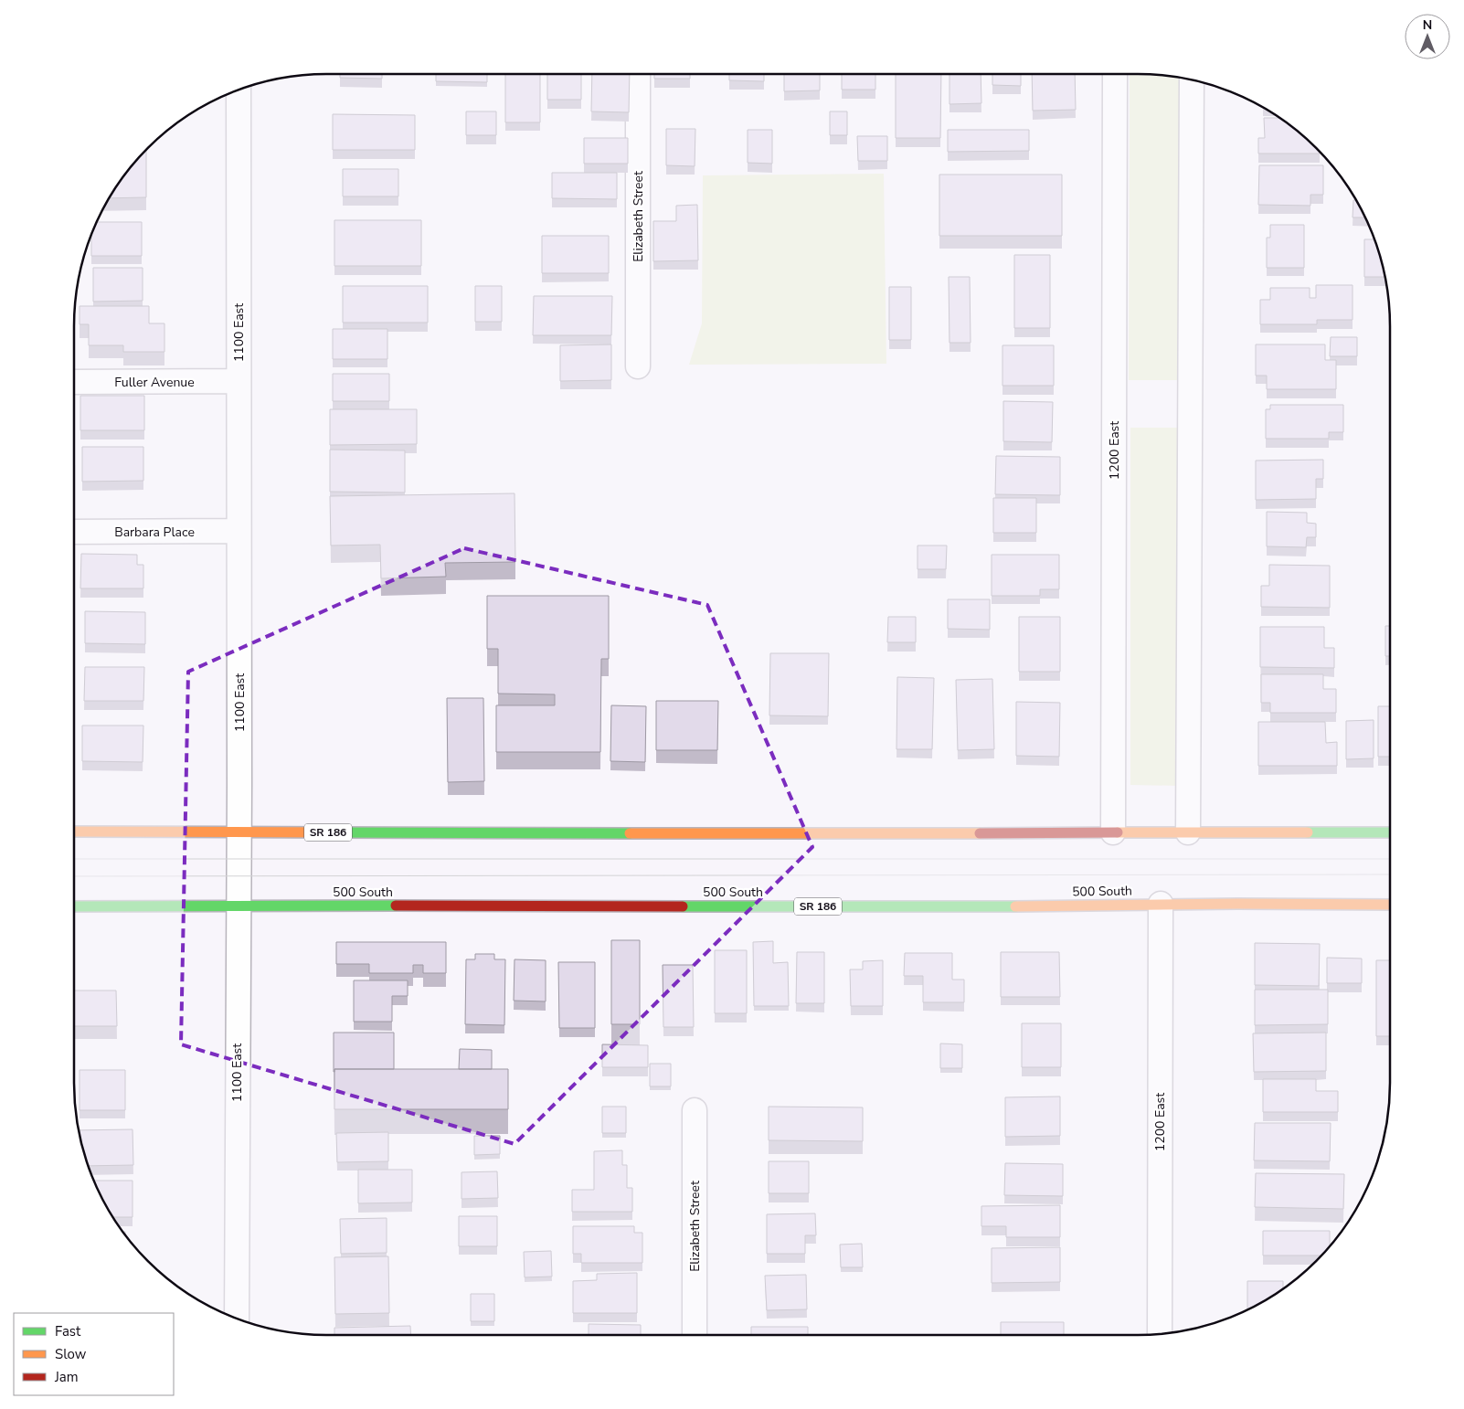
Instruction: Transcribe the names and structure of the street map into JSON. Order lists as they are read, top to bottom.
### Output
{
  "streets": {
    "main road": ["SR 186", "500 South"],
    "street": [
      "Elizabeth Street",
      "1100 East",
      "Fuller Avenue",
      "1200 East",
      "Barbara Place"
    ]
  },
  "crossings": [
    ["1100 East", "Fuller Avenue"],
    ["1100 East", "Barbara Place"],
    ["1100 East", "SR 186"],
    ["1100 East", "500 South"],
    ["1200 East", "SR 186"],
    ["1200 East", "500 South"]
  ],
  "legend": ["Fast", "Slow", "Jam"],
  "north": "top"
}
